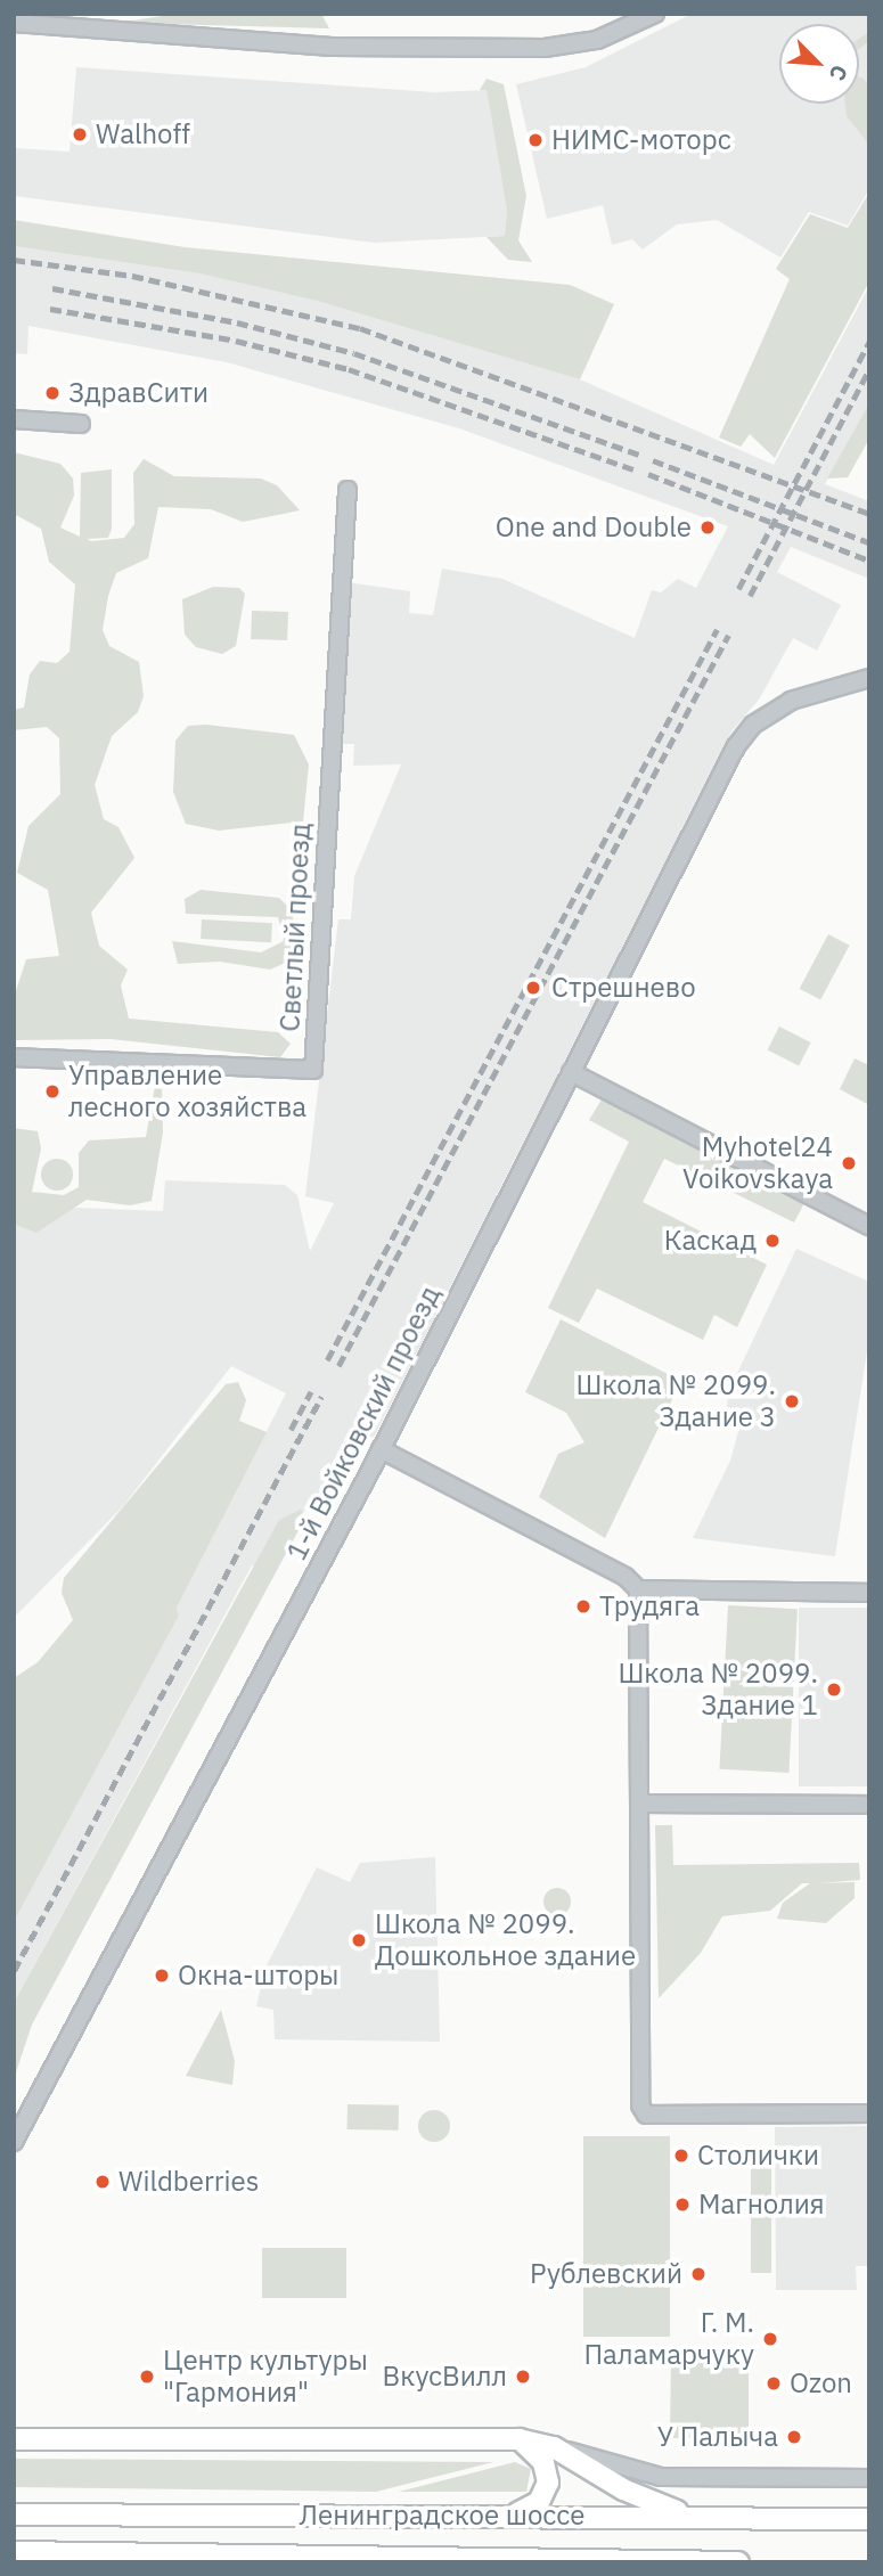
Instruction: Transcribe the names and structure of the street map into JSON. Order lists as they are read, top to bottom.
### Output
{
  "streets": {
    "main road": ["Ленинградское шоссе"],
    "street": ["Светлый проезд", "1-й Войковский проезд"]
  },
  "places": [
    "Walhoff",
    "НИМС-моторс",
    "ЗдравСити",
    "One and Double",
    "Стрешнево",
    "Управление лесного хозяйства",
    "Myhotel24 Voikovskaya",
    "Каскад",
    "Школа № 2099. Здание 3",
    "Трудяга",
    "Школа № 2099. Здание 1",
    "Школа № 2099. Дошкольное здание",
    "Окна-шторы",
    "Столички",
    "Wildberries",
    "Магнолия",
    "Рублевский",
    "Г. М. Паламарчуку",
    "Центр культуры \"Гармония\"",
    "ВкусВилл",
    "Ozon",
    "У Палыча"
  ],
  "north": "bottom right"
}
